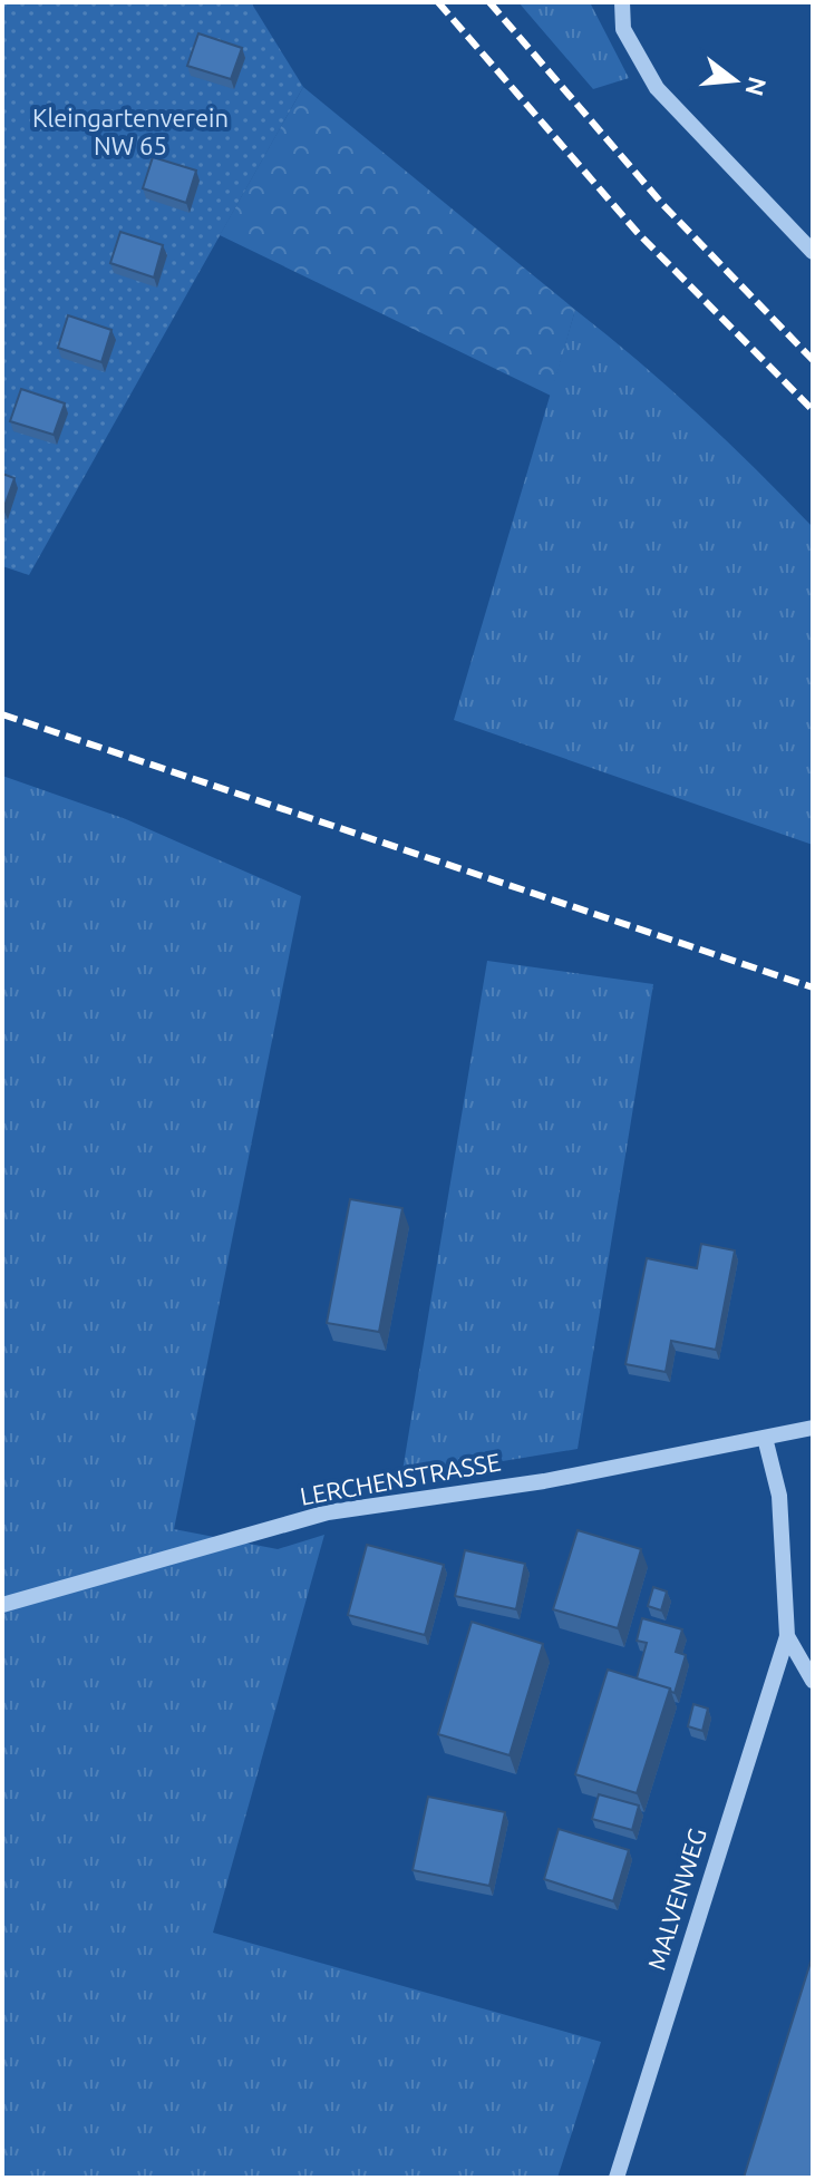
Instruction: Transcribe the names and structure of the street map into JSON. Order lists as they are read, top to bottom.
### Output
{
  "streets": {
    "street": ["LERCHENSTRASSE", "MALVENWEG"]
  },
  "parks": ["Kleingartenverein NW 65"],
  "north": "right"
}
